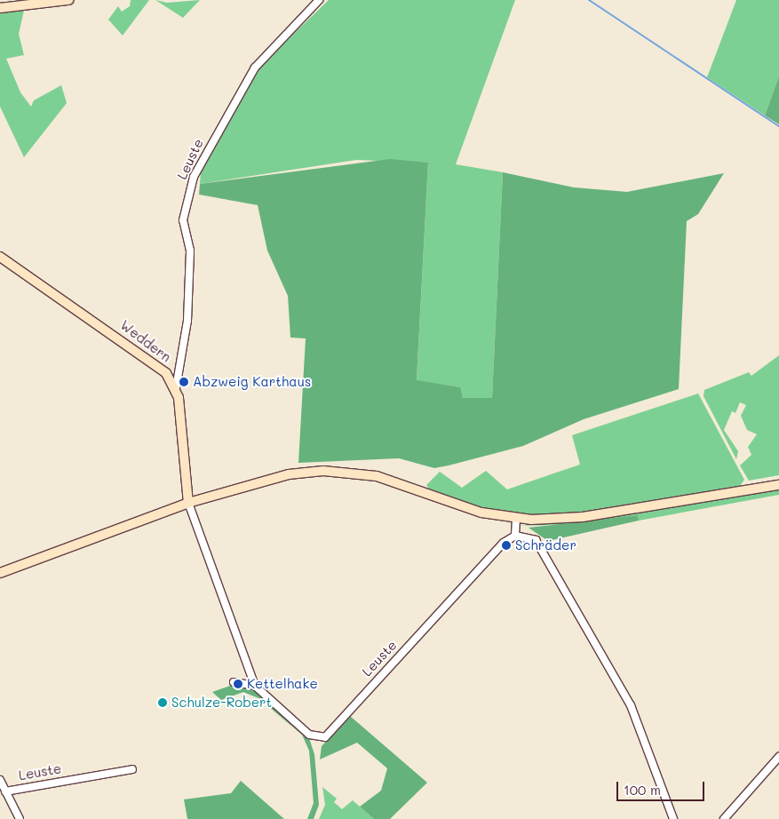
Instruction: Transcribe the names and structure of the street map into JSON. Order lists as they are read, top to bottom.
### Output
{
  "streets": {
    "main road": ["Weddern"],
    "street": ["Leuste"]
  },
  "crossings": [
    ["Leuste", "Weddern"]
  ],
  "places": [
    "Abzweig Karthaus",
    "Schräder",
    "Kettelhake",
    "Schulze-Robert"
  ],
  "scale_bar": "100 m"
}
